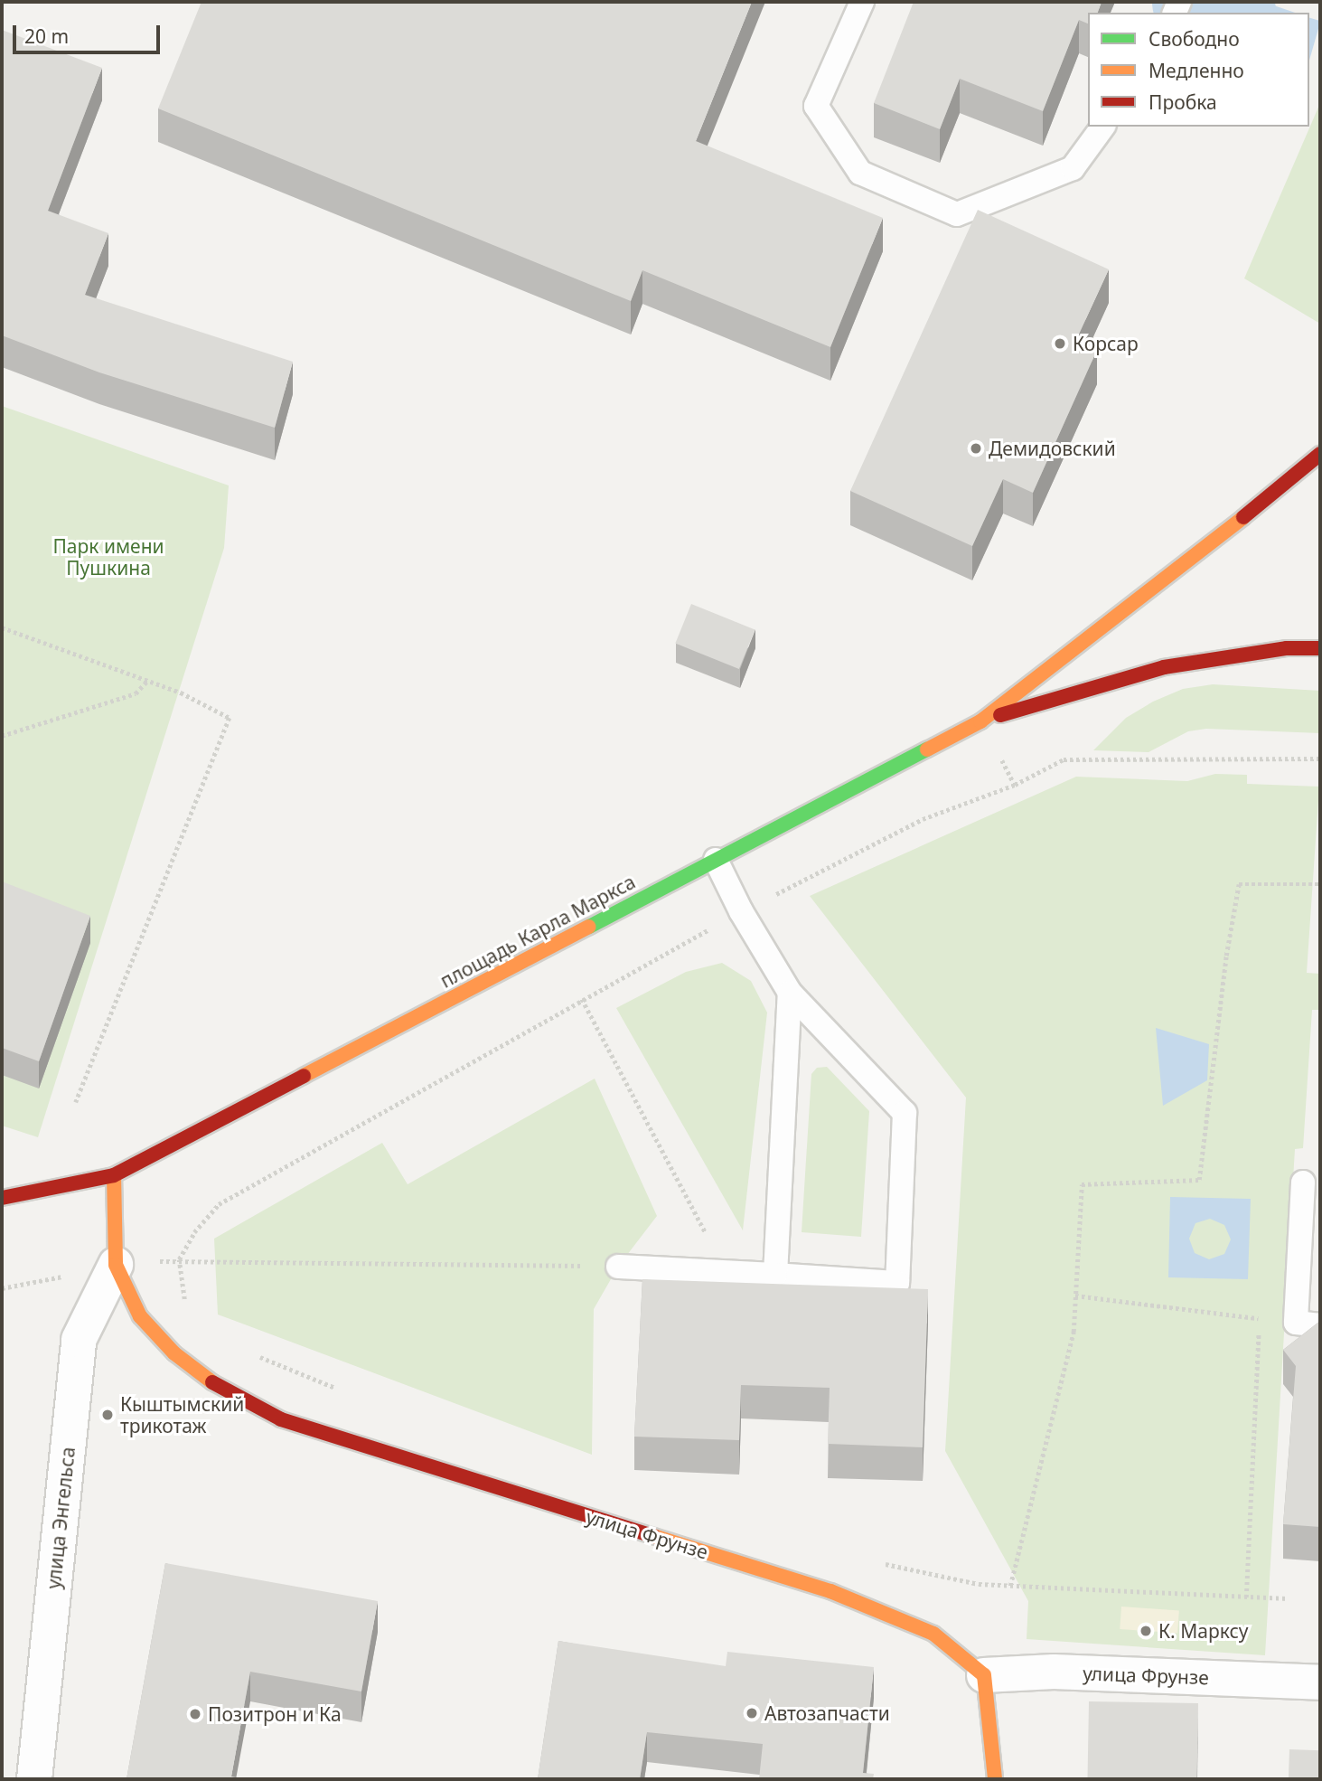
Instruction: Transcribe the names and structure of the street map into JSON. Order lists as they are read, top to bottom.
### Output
{
  "streets": {
    "main road": ["площадь Карла Маркса", "улица Фрунзе"],
    "street": ["улица Энгельса"]
  },
  "crossings": [
    ["площадь Карла Маркса", "улица Фрунзе"],
    ["улица Энгельса", "улица Фрунзе"]
  ],
  "parks": ["Парк имени Пушкина"],
  "places": [
    "Корсар",
    "Демидовский",
    "Кыштымский трикотаж",
    "К. Марксу",
    "Автозапчасти",
    "Позитрон и Ка"
  ],
  "legend": ["Свободно", "Медленно", "Пробка"],
  "scale_bar": "20 m"
}
